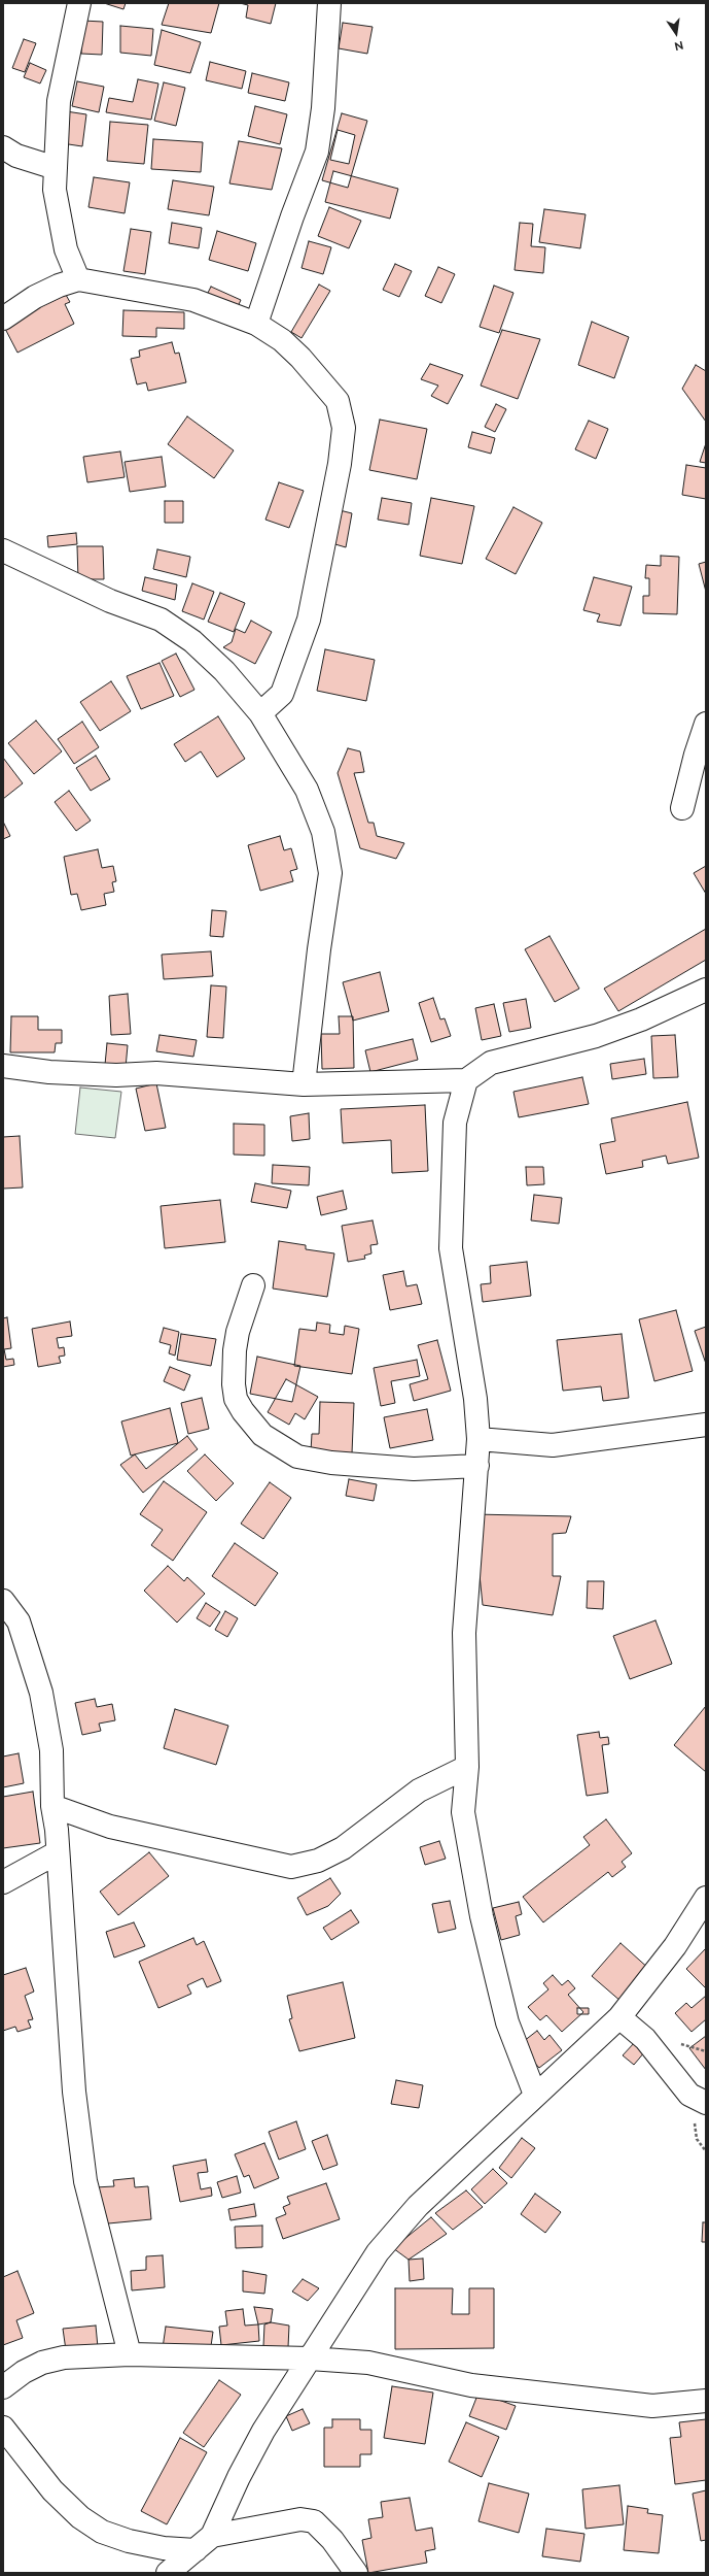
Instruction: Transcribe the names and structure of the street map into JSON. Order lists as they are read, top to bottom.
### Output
{
  "north": "bottom"
}
